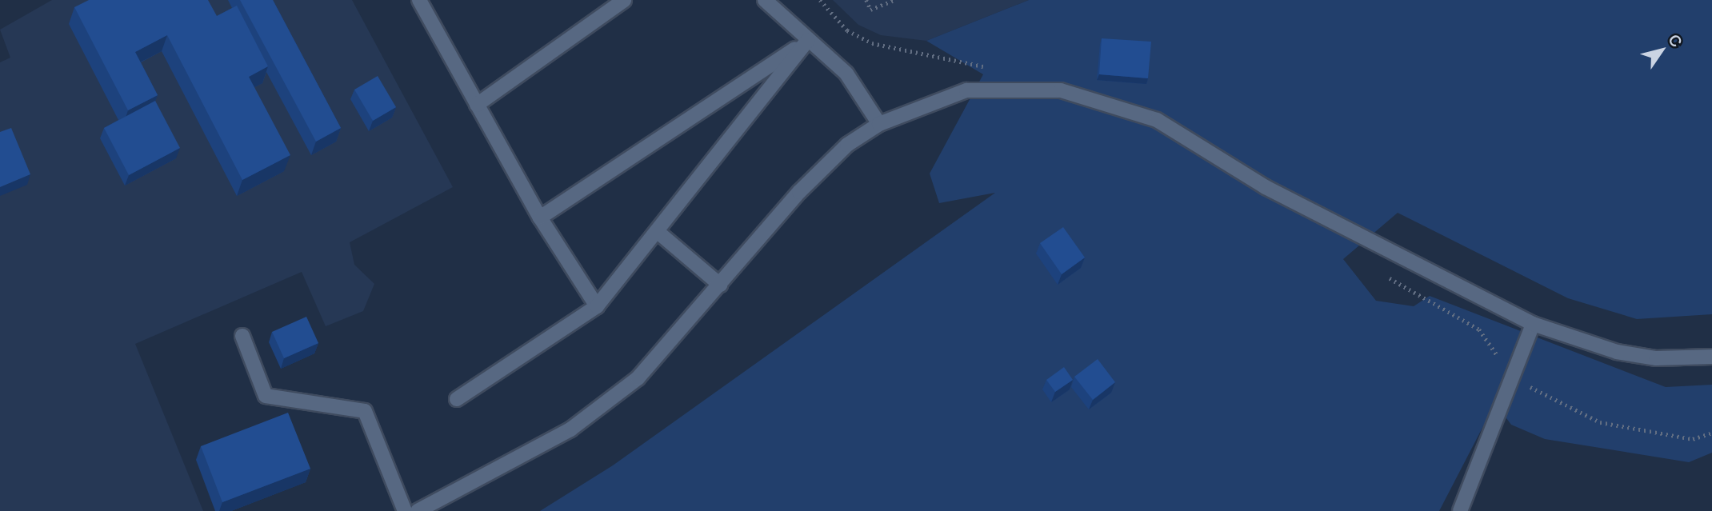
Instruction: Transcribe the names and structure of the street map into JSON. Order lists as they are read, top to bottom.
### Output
{
  "north": "top right"
}
